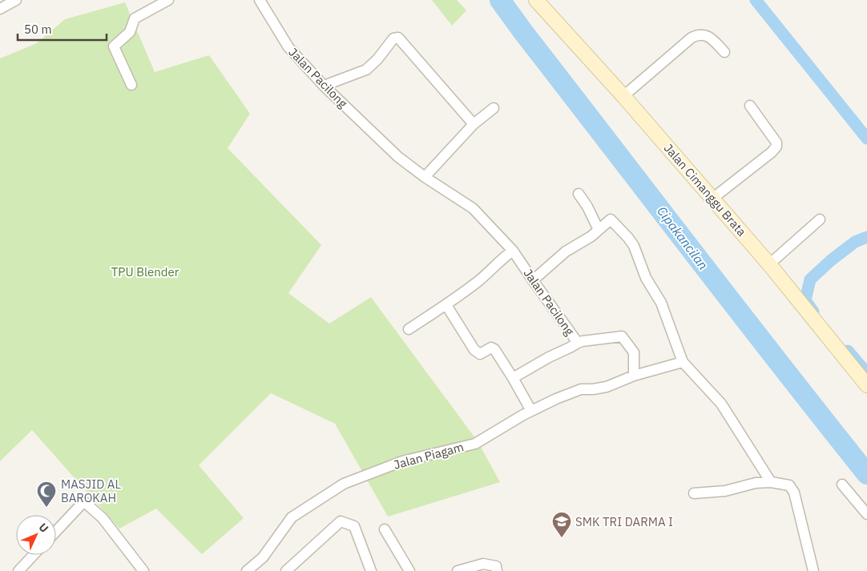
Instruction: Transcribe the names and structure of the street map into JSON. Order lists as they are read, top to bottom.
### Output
{
  "streets": {
    "street": ["Jalan Pacilong", "Jalan Cimanggu Brata", "Jalan Piagam"]
  },
  "crossings": [
    ["Jalan Pacilong", "Jalan Piagam"]
  ],
  "water": ["Cipakancilan"],
  "parks": ["TPU Blender"],
  "places": {
    "mosque": ["MASJID AL BAROKAH"],
    "school or university": ["SMK TRI DARMA I"]
  },
  "scale_bar": "50 m",
  "north": "top right"
}
